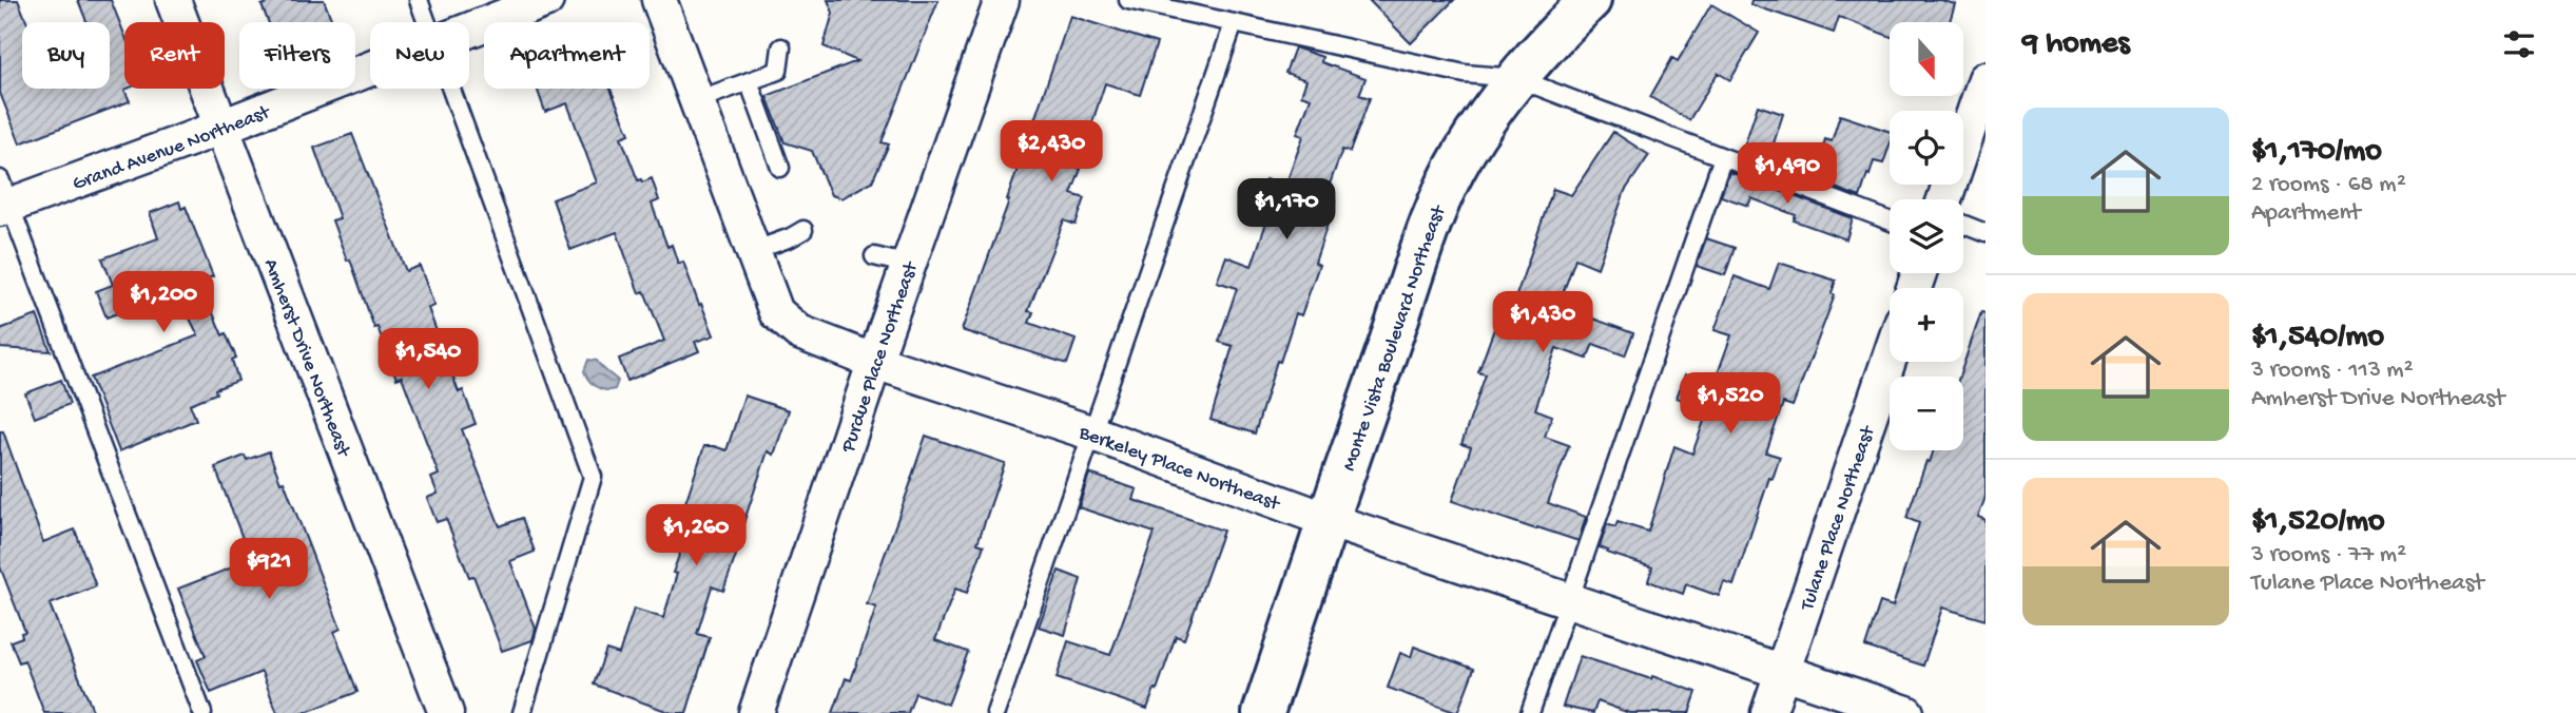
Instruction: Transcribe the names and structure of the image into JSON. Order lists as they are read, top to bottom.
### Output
{
  "streets": {
    "street": [
      "Grand Avenue Northeast",
      "Monte Vista Boulevard Northeast",
      "Purdue Place Northeast",
      "Amherst Drive Northeast",
      "Berkeley Place Northeast",
      "Tulane Place Northeast"
    ]
  },
  "crossings": [
    ["Grand Avenue Northeast", "Amherst Drive Northeast"],
    ["Monte Vista Boulevard Northeast", "Berkeley Place Northeast"],
    ["Purdue Place Northeast", "Berkeley Place Northeast"],
    ["Berkeley Place Northeast", "Tulane Place Northeast"]
  ],
  "north": "bottom",
  "page": {
    "heading": "9 homes",
    "map_buttons": ["+", "−"],
    "chip": [
      "Buy",
      "Rent",
      "Filters",
      "New",
      "Apartment"
    ],
    "list": [
      {
        "name": "$1,170/mo",
        "note": "2 rooms · 68 m² · Apartment"
      },
      {
        "name": "$1,540/mo",
        "note": "3 rooms · 113 m² · Amherst Drive Northeast"
      },
      {
        "name": "$1,520/mo",
        "note": "3 rooms · 77 m² · Tulane Place Northeast"
      }
    ],
    "price": [
      "$2,430",
      "$1,490",
      "$1,170",
      "$1,200",
      "$1,430",
      "$1,540",
      "$1,520",
      "$1,260",
      "$921"
    ]
  }
}
